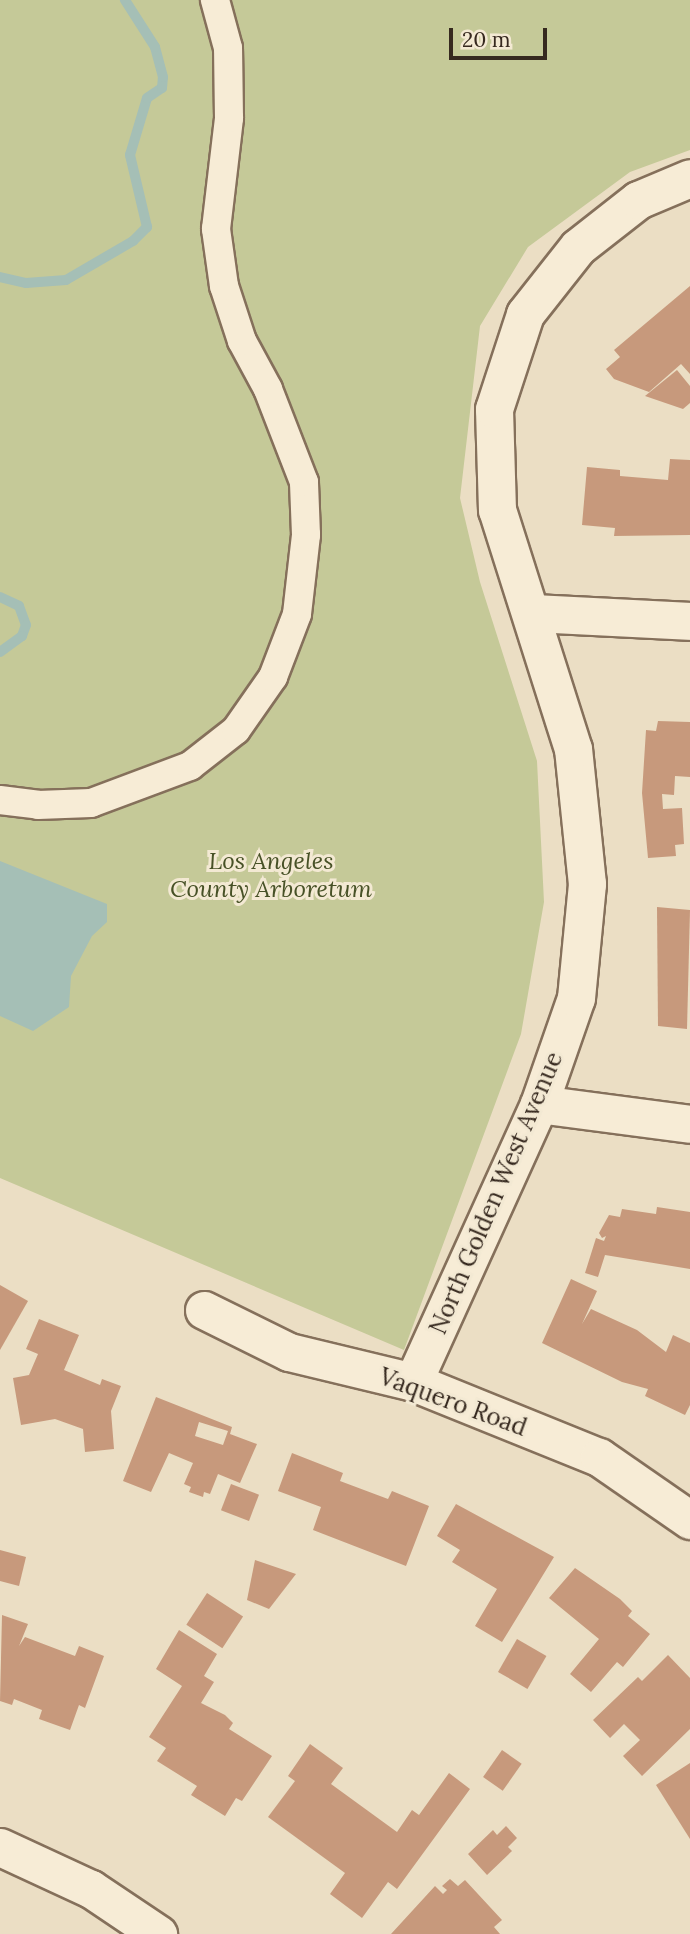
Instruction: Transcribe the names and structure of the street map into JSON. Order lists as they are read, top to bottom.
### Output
{
  "streets": {
    "street": ["North Golden West Avenue", "Vaquero Road"]
  },
  "crossings": [
    ["North Golden West Avenue", "Vaquero Road"]
  ],
  "parks": ["Los Angeles County Arboretum"],
  "scale_bar": "20 m"
}
